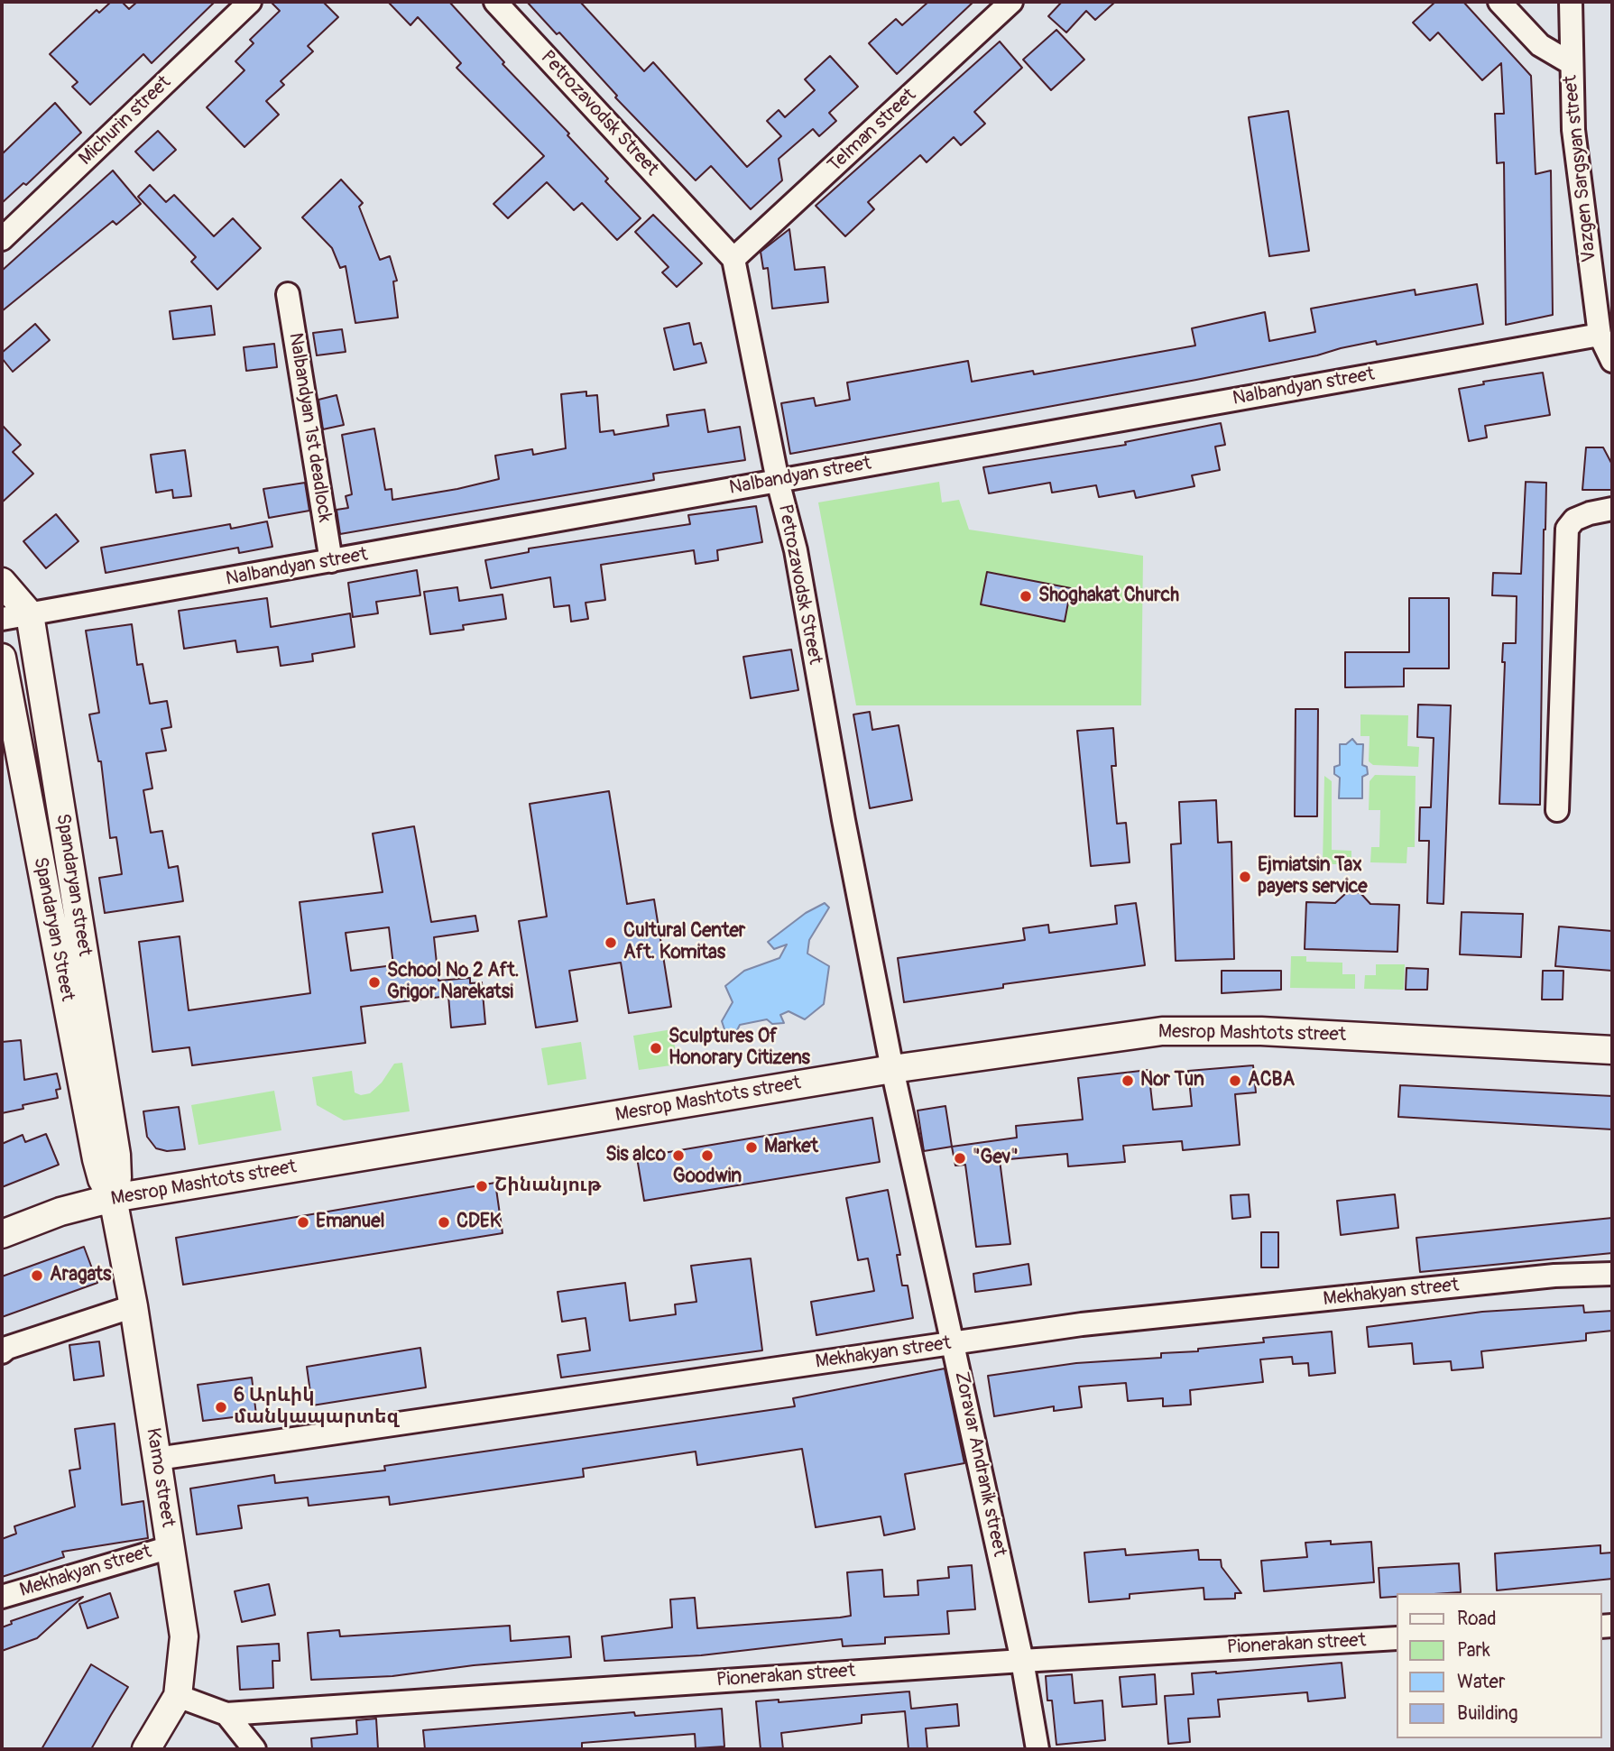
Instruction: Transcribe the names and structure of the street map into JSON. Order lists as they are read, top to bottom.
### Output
{
  "streets": {
    "main road": [
      "Spandaryan street",
      "Spandaryan Street",
      "Mesrop Mashtots street",
      "Kamo street"
    ],
    "street": [
      "Petrozavodsk Street",
      "Michurin street",
      "Telman street",
      "Vazgen Sargsyan street",
      "Nalbandyan street",
      "Nalbandyan 1st deadlock",
      "Mekhakyan street",
      "Zoravar Andranik street",
      "Pionerakan street"
    ]
  },
  "crossings": [
    ["Petrozavodsk Street", "Telman street"],
    ["Petrozavodsk Street", "Nalbandyan street"],
    ["Petrozavodsk Street", "Mesrop Mashtots street"],
    ["Petrozavodsk Street", "Zoravar Andranik street"],
    ["Vazgen Sargsyan street", "Nalbandyan street"],
    ["Nalbandyan street", "Nalbandyan 1st deadlock"],
    ["Nalbandyan street", "Spandaryan street"],
    ["Spandaryan street", "Spandaryan Street"],
    ["Spandaryan street", "Mesrop Mashtots street"],
    ["Spandaryan street", "Kamo street"],
    ["Spandaryan Street", "Mesrop Mashtots street"],
    ["Spandaryan Street", "Kamo street"],
    ["Mesrop Mashtots street", "Zoravar Andranik street"],
    ["Mesrop Mashtots street", "Kamo street"],
    ["Mekhakyan street", "Zoravar Andranik street"],
    ["Mekhakyan street", "Kamo street"],
    ["Zoravar Andranik street", "Pionerakan street"],
    ["Kamo street", "Pionerakan street"]
  ],
  "places": [
    "Shoghakat Church",
    "Ejmiatsin Tax payers service",
    "Cultural Center Aft. Komitas",
    "School No 2 Aft. Grigor Narekatsi",
    "Sculptures Of Honorary Citizens",
    "Nor Tun",
    "ACBA",
    "Market",
    "Sis alco",
    "Goodwin",
    "\"Gev\"",
    "Շինանյութ",
    "Emanuel",
    "CDEK",
    "Aragats",
    "6 Արևիկ մանկապարտեզ"
  ],
  "legend": [
    "Road",
    "Park",
    "Water",
    "Building"
  ]
}
